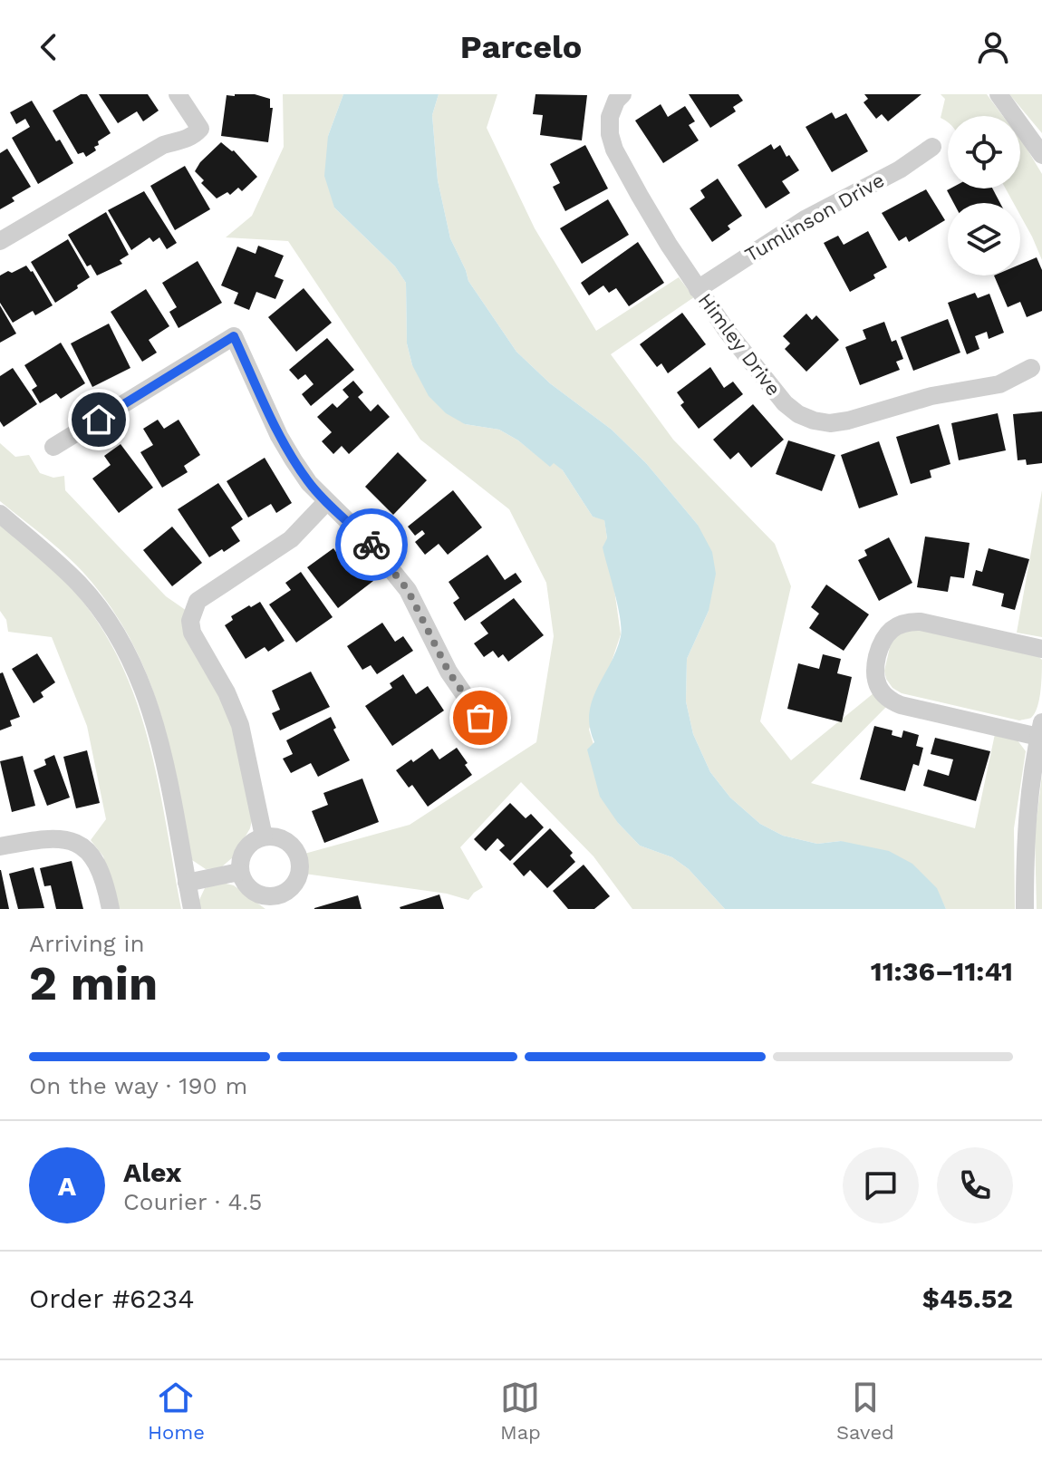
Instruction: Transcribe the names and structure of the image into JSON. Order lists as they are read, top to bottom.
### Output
{
  "streets": {
    "street": ["Tumlinson Drive", "Himley Drive"]
  },
  "crossings": [
    ["Tumlinson Drive", "Himley Drive"]
  ],
  "page": {
    "header": "Parcelo",
    "heading": ["2 min", "Arriving in", "11:36–11:41"],
    "panel": [
      "Alex",
      "Courier · 4.5",
      "Order #6234",
      "$45.52"
    ],
    "bar": "On the way · 190 m",
    "round": "A",
    "tabs": ["Home", "Map", "Saved"]
  }
}
